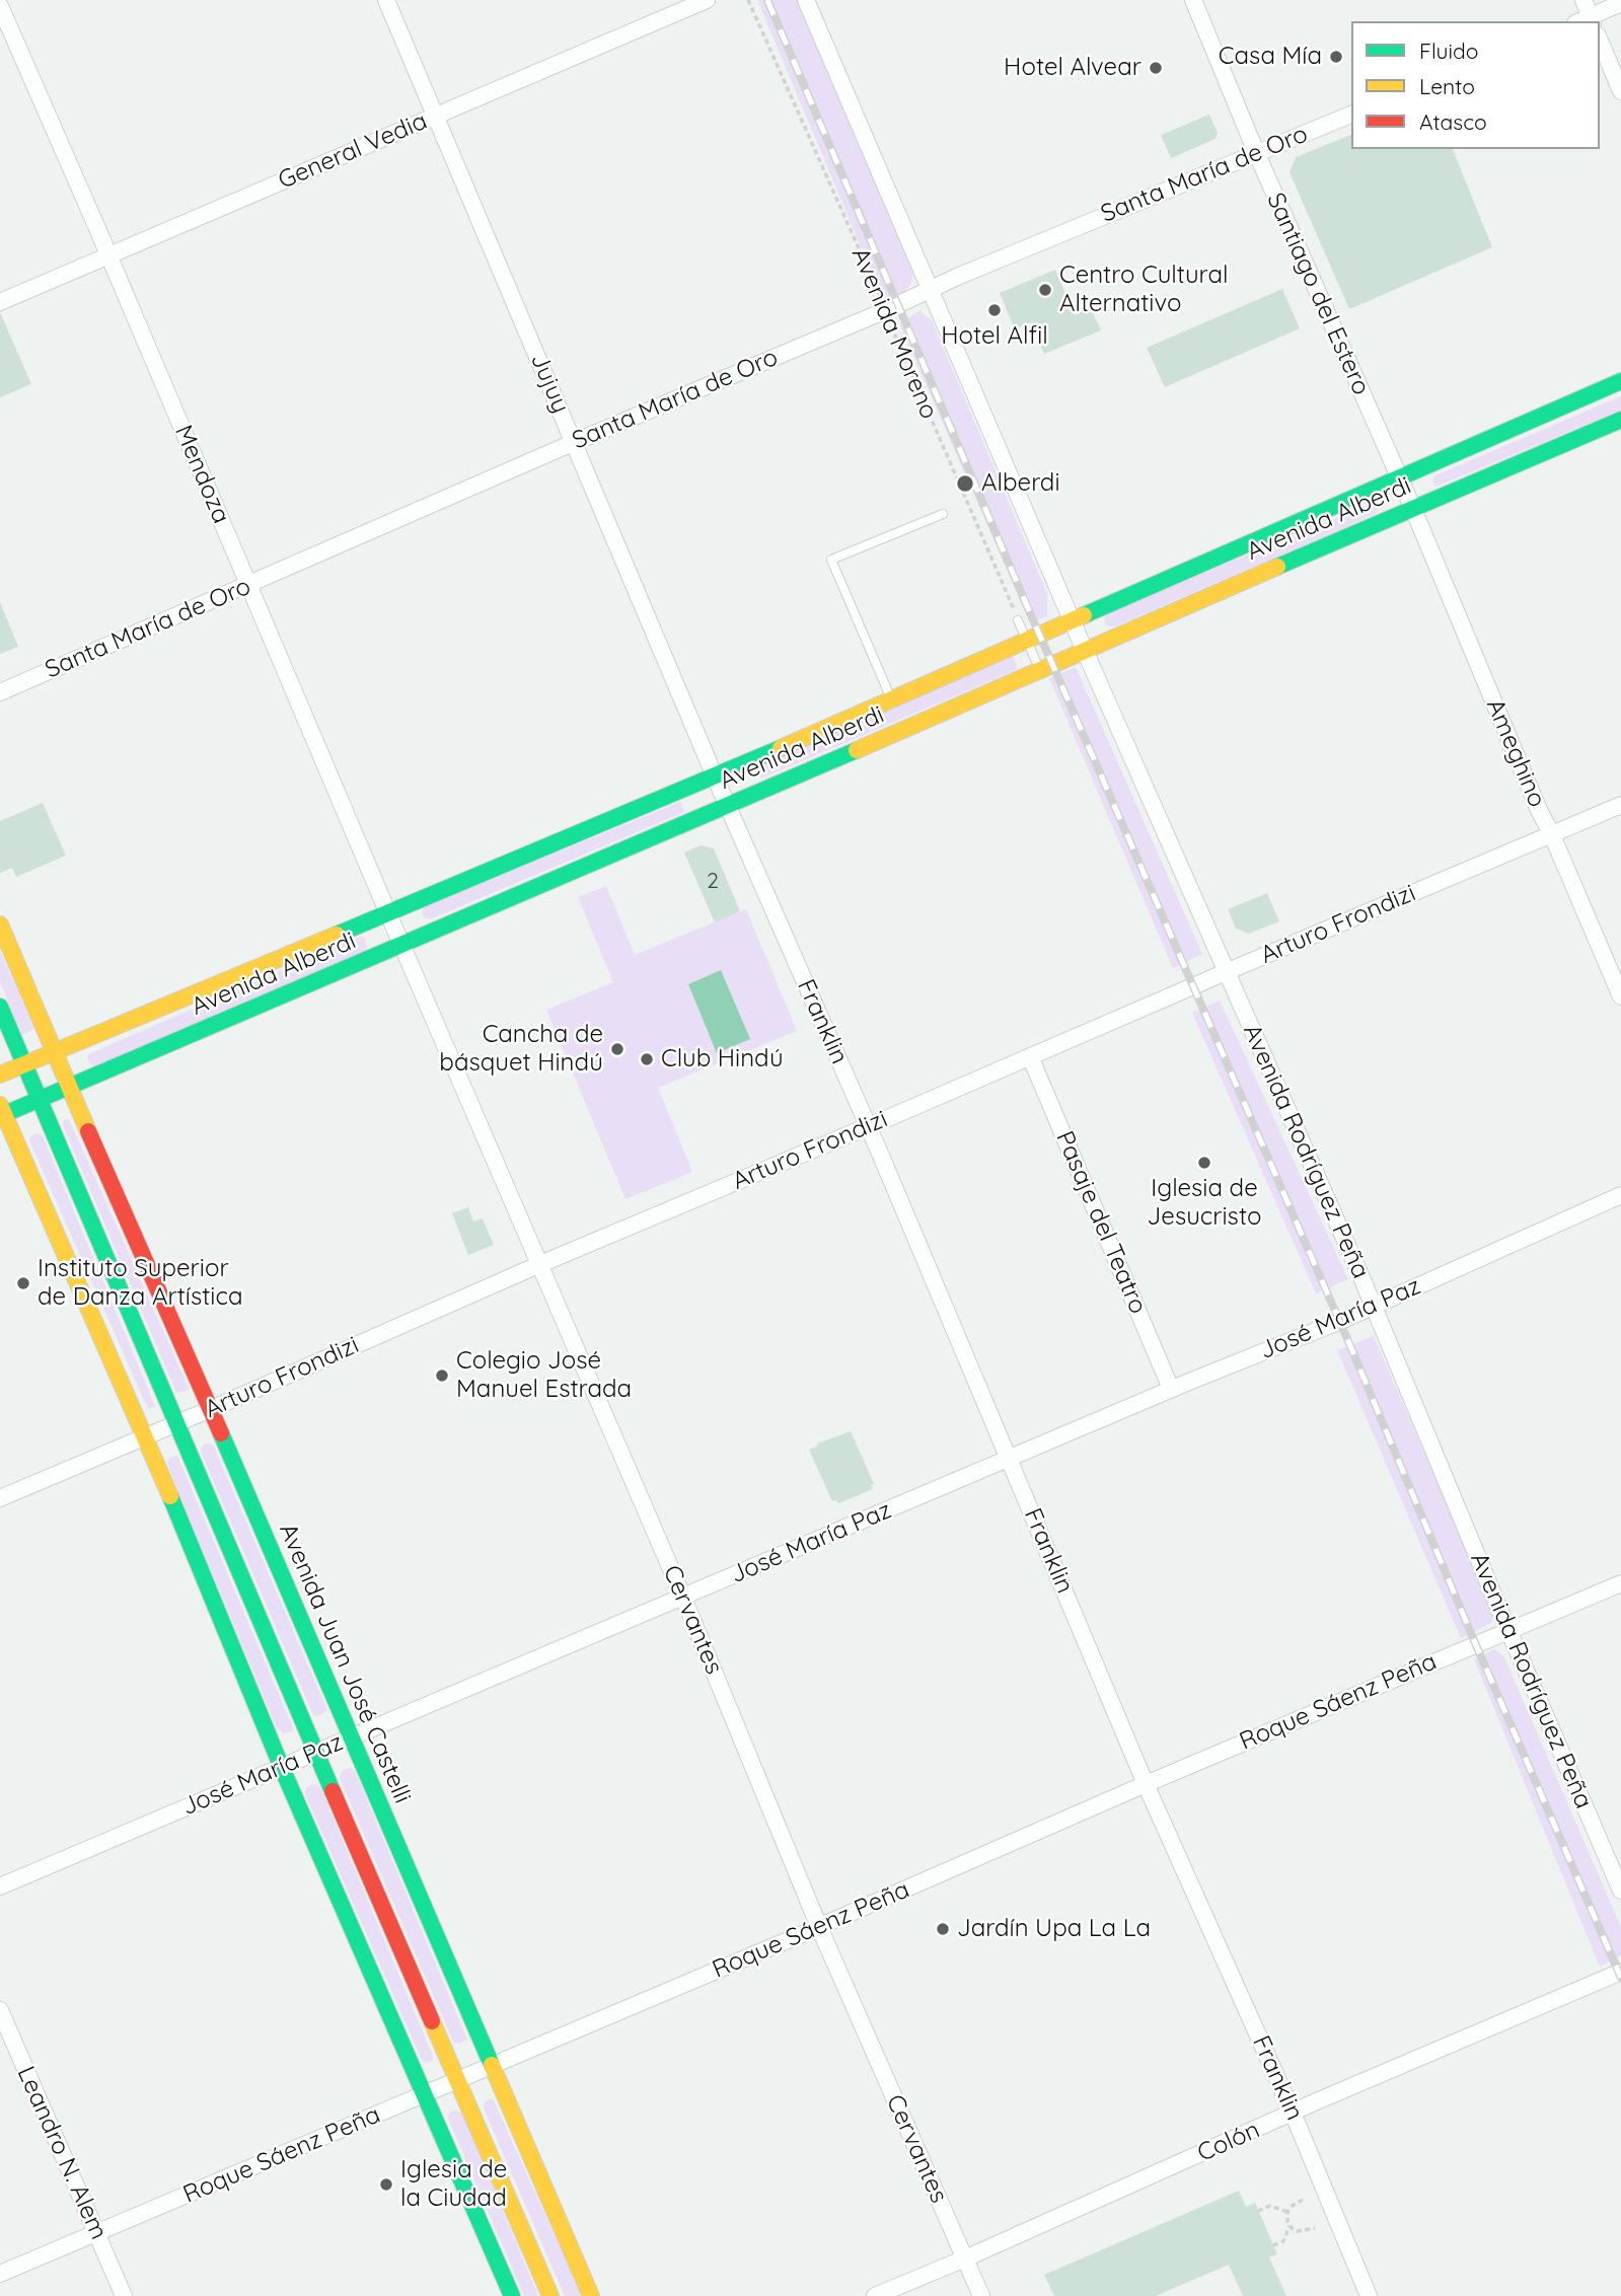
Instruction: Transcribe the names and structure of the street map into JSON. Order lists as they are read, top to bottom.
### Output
{
  "streets": {
    "main road": ["Avenida Alberdi", "Avenida Juan José Castelli"],
    "street": [
      "General Vedia",
      "Santa María de Oro",
      "Santiago del Estero",
      "Avenida Moreno",
      "Jujuy",
      "Mendoza",
      "Ameghino",
      "Arturo Frondizi",
      "Franklin",
      "Avenida Rodríguez Peña",
      "Pasaje del Teatro",
      "José María Paz",
      "Cervantes",
      "Roque Sáenz Peña",
      "Colón",
      "Leandro N. Alem"
    ]
  },
  "crossings": [
    ["General Vedia", "Jujuy"],
    ["General Vedia", "Mendoza"],
    ["Santa María de Oro", "Santiago del Estero"],
    ["Santa María de Oro", "Avenida Moreno"],
    ["Santa María de Oro", "Jujuy"],
    ["Santa María de Oro", "Mendoza"],
    ["Santiago del Estero", "Avenida Alberdi"],
    ["Santiago del Estero", "Ameghino"],
    ["Avenida Moreno", "Avenida Alberdi"],
    ["Avenida Moreno", "Avenida Rodríguez Peña"],
    ["Jujuy", "Avenida Alberdi"],
    ["Jujuy", "Franklin"],
    ["Mendoza", "Avenida Alberdi"],
    ["Mendoza", "Cervantes"],
    ["Avenida Alberdi", "Ameghino"],
    ["Avenida Alberdi", "Franklin"],
    ["Avenida Alberdi", "Avenida Rodríguez Peña"],
    ["Avenida Alberdi", "Cervantes"],
    ["Avenida Alberdi", "Avenida Juan José Castelli"],
    ["Ameghino", "Arturo Frondizi"],
    ["Arturo Frondizi", "Franklin"],
    ["Arturo Frondizi", "Avenida Rodríguez Peña"],
    ["Arturo Frondizi", "Pasaje del Teatro"],
    ["Arturo Frondizi", "Cervantes"],
    ["Arturo Frondizi", "Avenida Juan José Castelli"],
    ["Franklin", "José María Paz"],
    ["Franklin", "Roque Sáenz Peña"],
    ["Franklin", "Colón"],
    ["Avenida Rodríguez Peña", "José María Paz"],
    ["Avenida Rodríguez Peña", "Roque Sáenz Peña"],
    ["Pasaje del Teatro", "José María Paz"],
    ["José María Paz", "Cervantes"],
    ["José María Paz", "Avenida Juan José Castelli"],
    ["Cervantes", "Roque Sáenz Peña"],
    ["Cervantes", "Colón"],
    ["Avenida Juan José Castelli", "Roque Sáenz Peña"],
    ["Roque Sáenz Peña", "Leandro N. Alem"]
  ],
  "places": [
    "Casa Mía",
    "Hotel Alvear",
    "Centro Cultural Alternativo",
    "Hotel Alfil",
    "Alberdi",
    "Cancha de básquet Hindú",
    "Club Hindú",
    "Iglesia de Jesucristo",
    "Instituto Superior de Danza Artística",
    "Colegio José Manuel Estrada",
    "Jardín Upa La La",
    "Iglesia de la Ciudad"
  ],
  "house_numbers": ["2"],
  "legend": ["Fluido", "Lento", "Atasco"]
}
